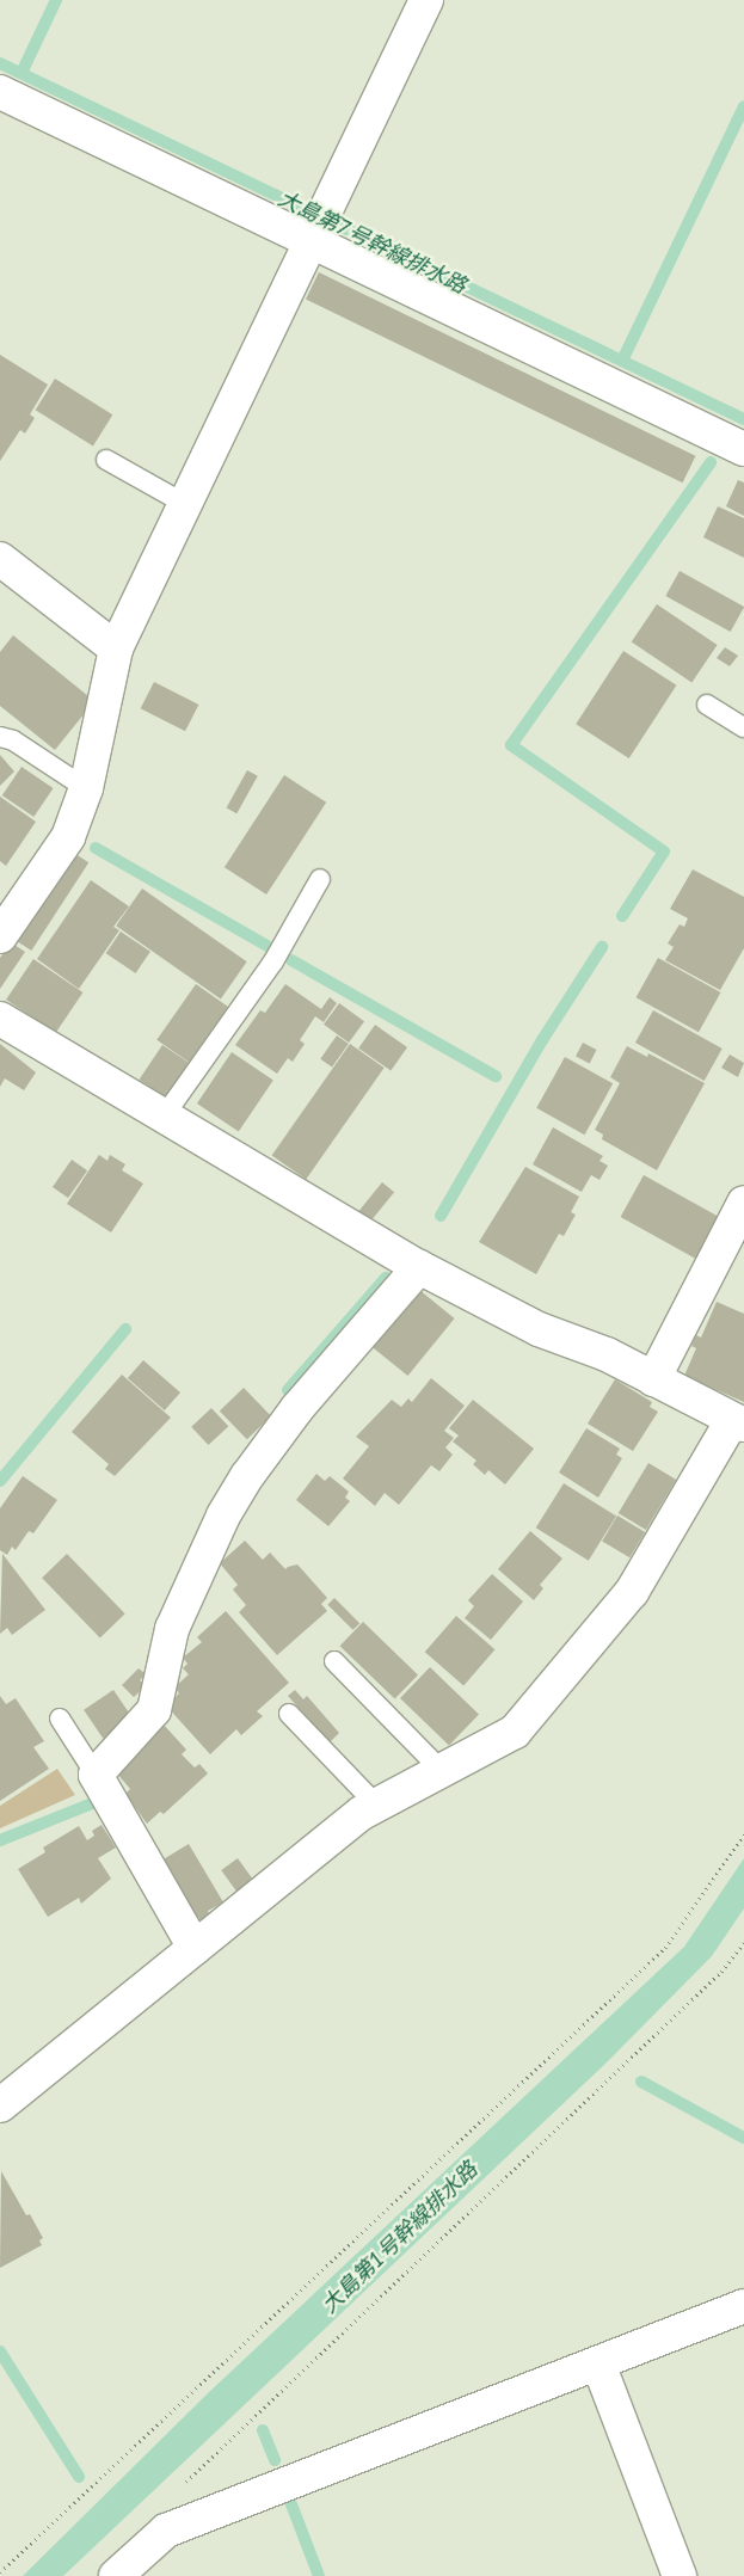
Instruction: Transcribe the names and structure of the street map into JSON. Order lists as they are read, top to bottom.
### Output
{
  "water": ["大島第7号幹線排水路", "大島第1号幹線排水路"]
}
